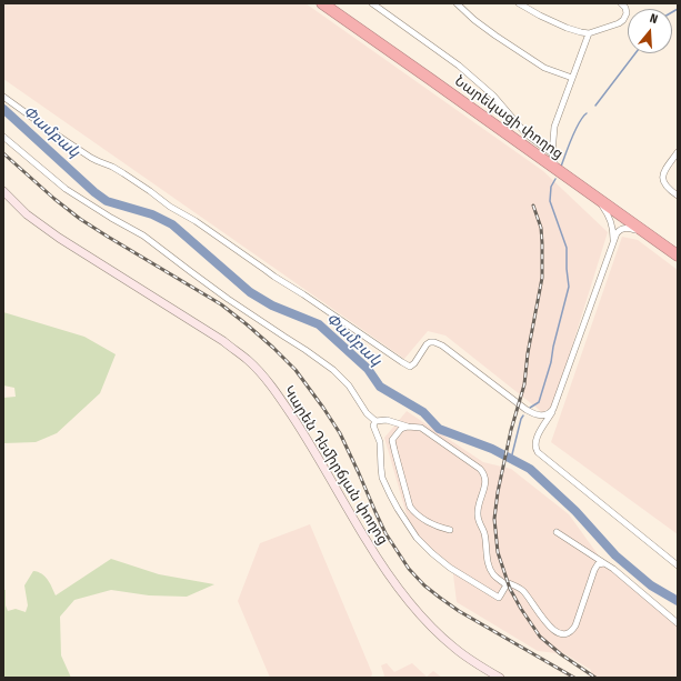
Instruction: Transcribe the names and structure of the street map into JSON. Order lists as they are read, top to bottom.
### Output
{
  "streets": {
    "highway": ["Նարեկացի փողոց"],
    "main road": ["Կարեն Դեմիրճյան փողոց"]
  },
  "water": ["Փամբակ"],
  "north": "top"
}
